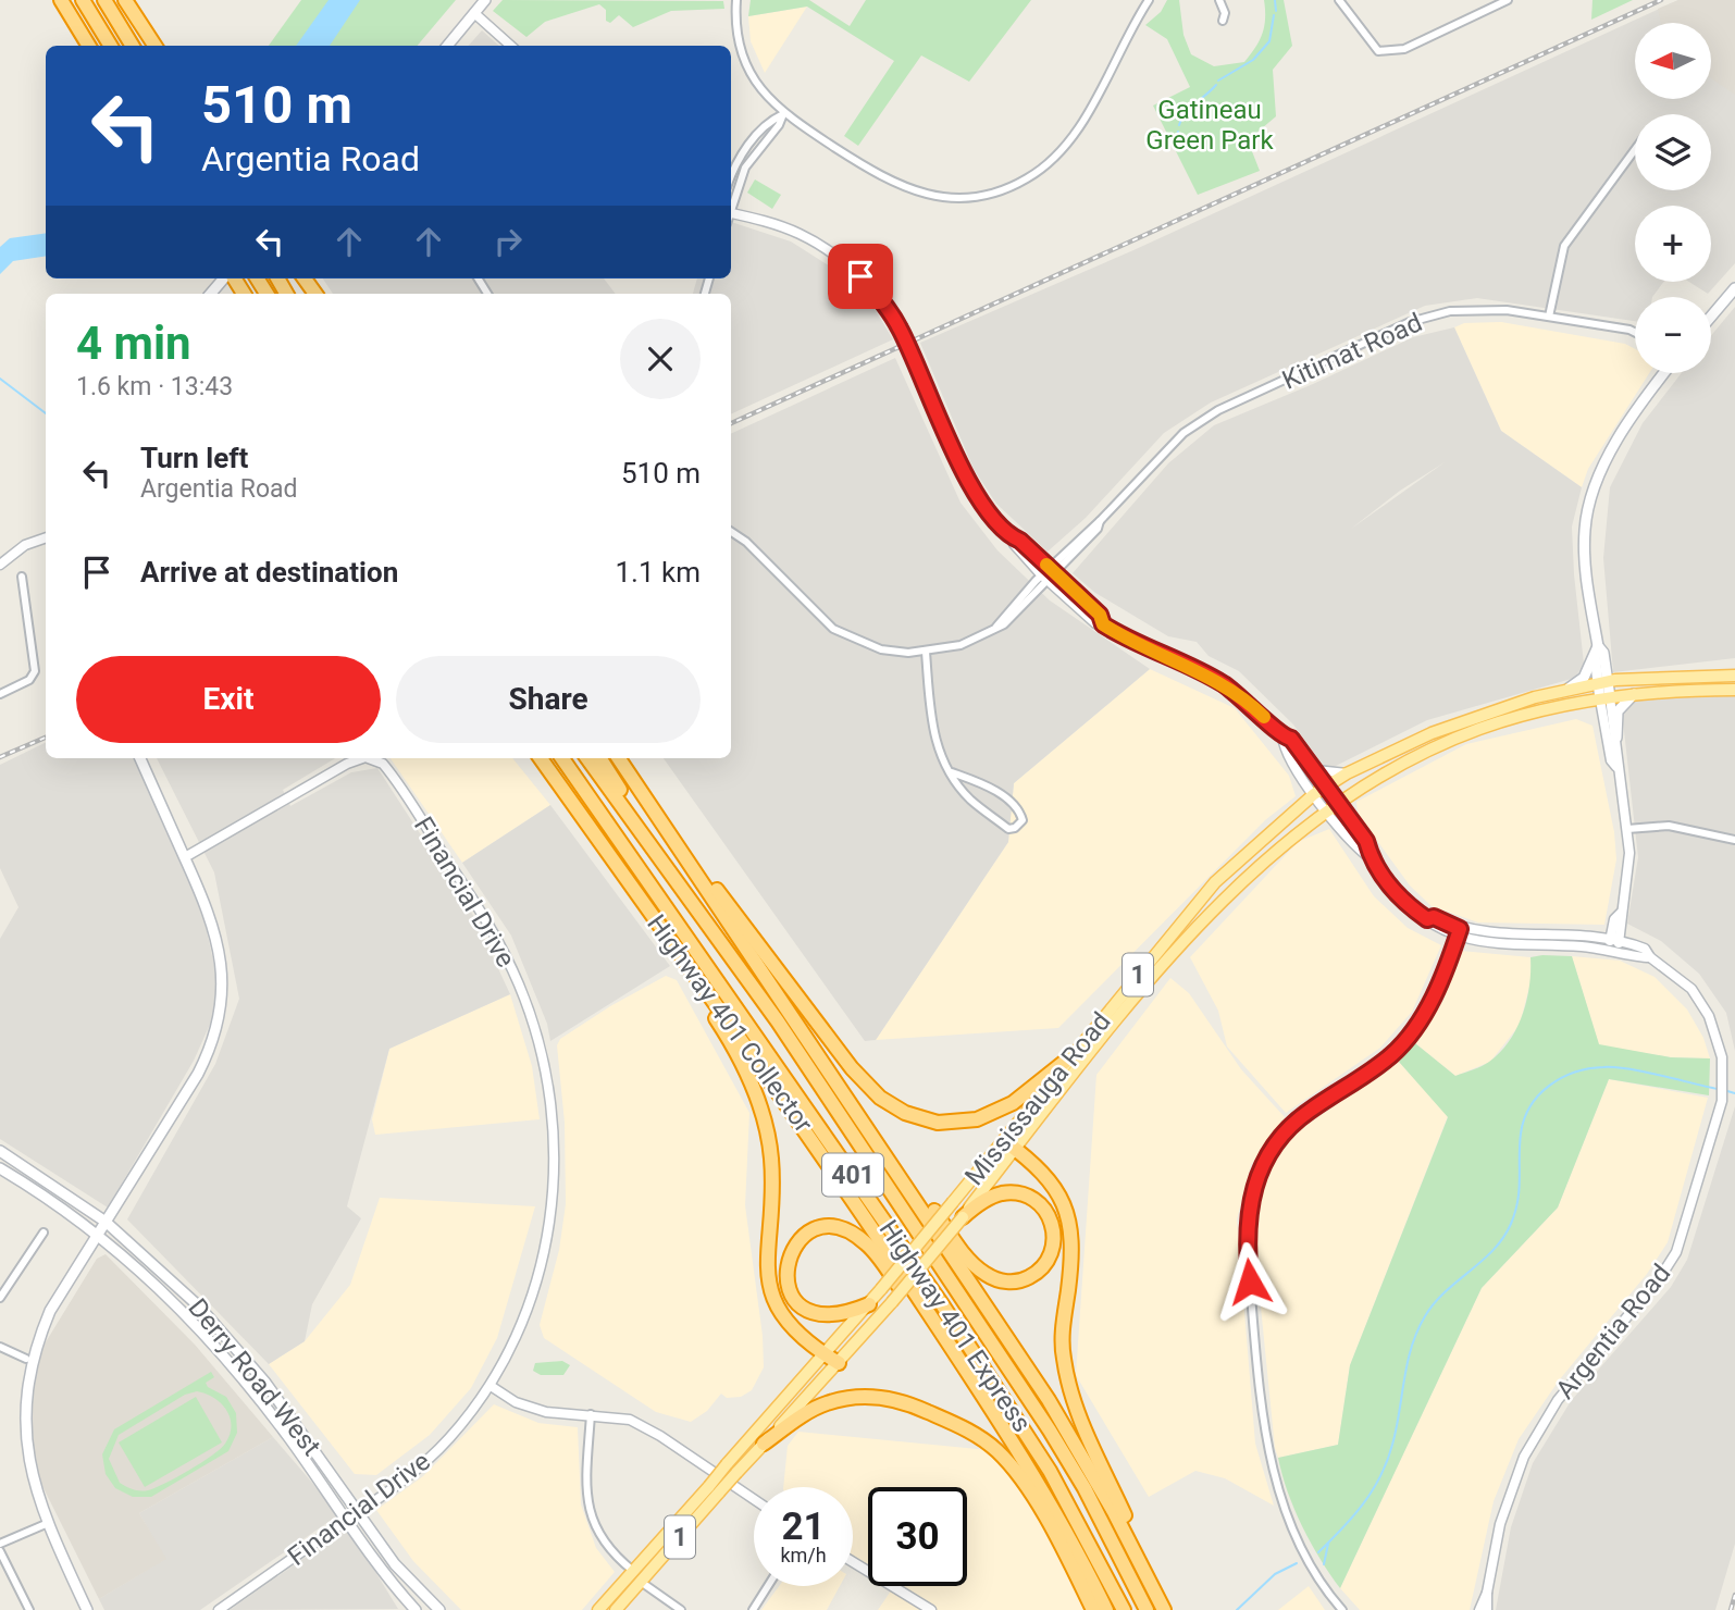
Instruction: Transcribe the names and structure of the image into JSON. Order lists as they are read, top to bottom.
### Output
{
  "streets": {
    "highway": ["Highway 401 Collector", "401", "Highway 401 Express"],
    "main road": ["1", "Mississauga Road", "Derry Road West"],
    "street": ["Kitimat Road", "Financial Drive", "Argentia Road"]
  },
  "crossings": [
    ["Kitimat Road", "Argentia Road"],
    ["Financial Drive", "Derry Road West"],
    ["1", "Mississauga Road"],
    ["Mississauga Road", "Argentia Road"]
  ],
  "parks": ["Gatineau Green Park"],
  "north": "left",
  "page": {
    "map_buttons": ["+", "−"],
    "turn": ["510 m", "Argentia Road"],
    "heading": ["4 min", "1.6 km · 13:43"],
    "list": [
      {
        "name": "Turn left",
        "note": "Argentia Road",
        "value": "510 m"
      },
      {
        "name": "Arrive at destination",
        "value": "1.1 km"
      }
    ],
    "buttons": ["Exit", "Share"],
    "speed": "21 km/h",
    "limit": "30"
  }
}
